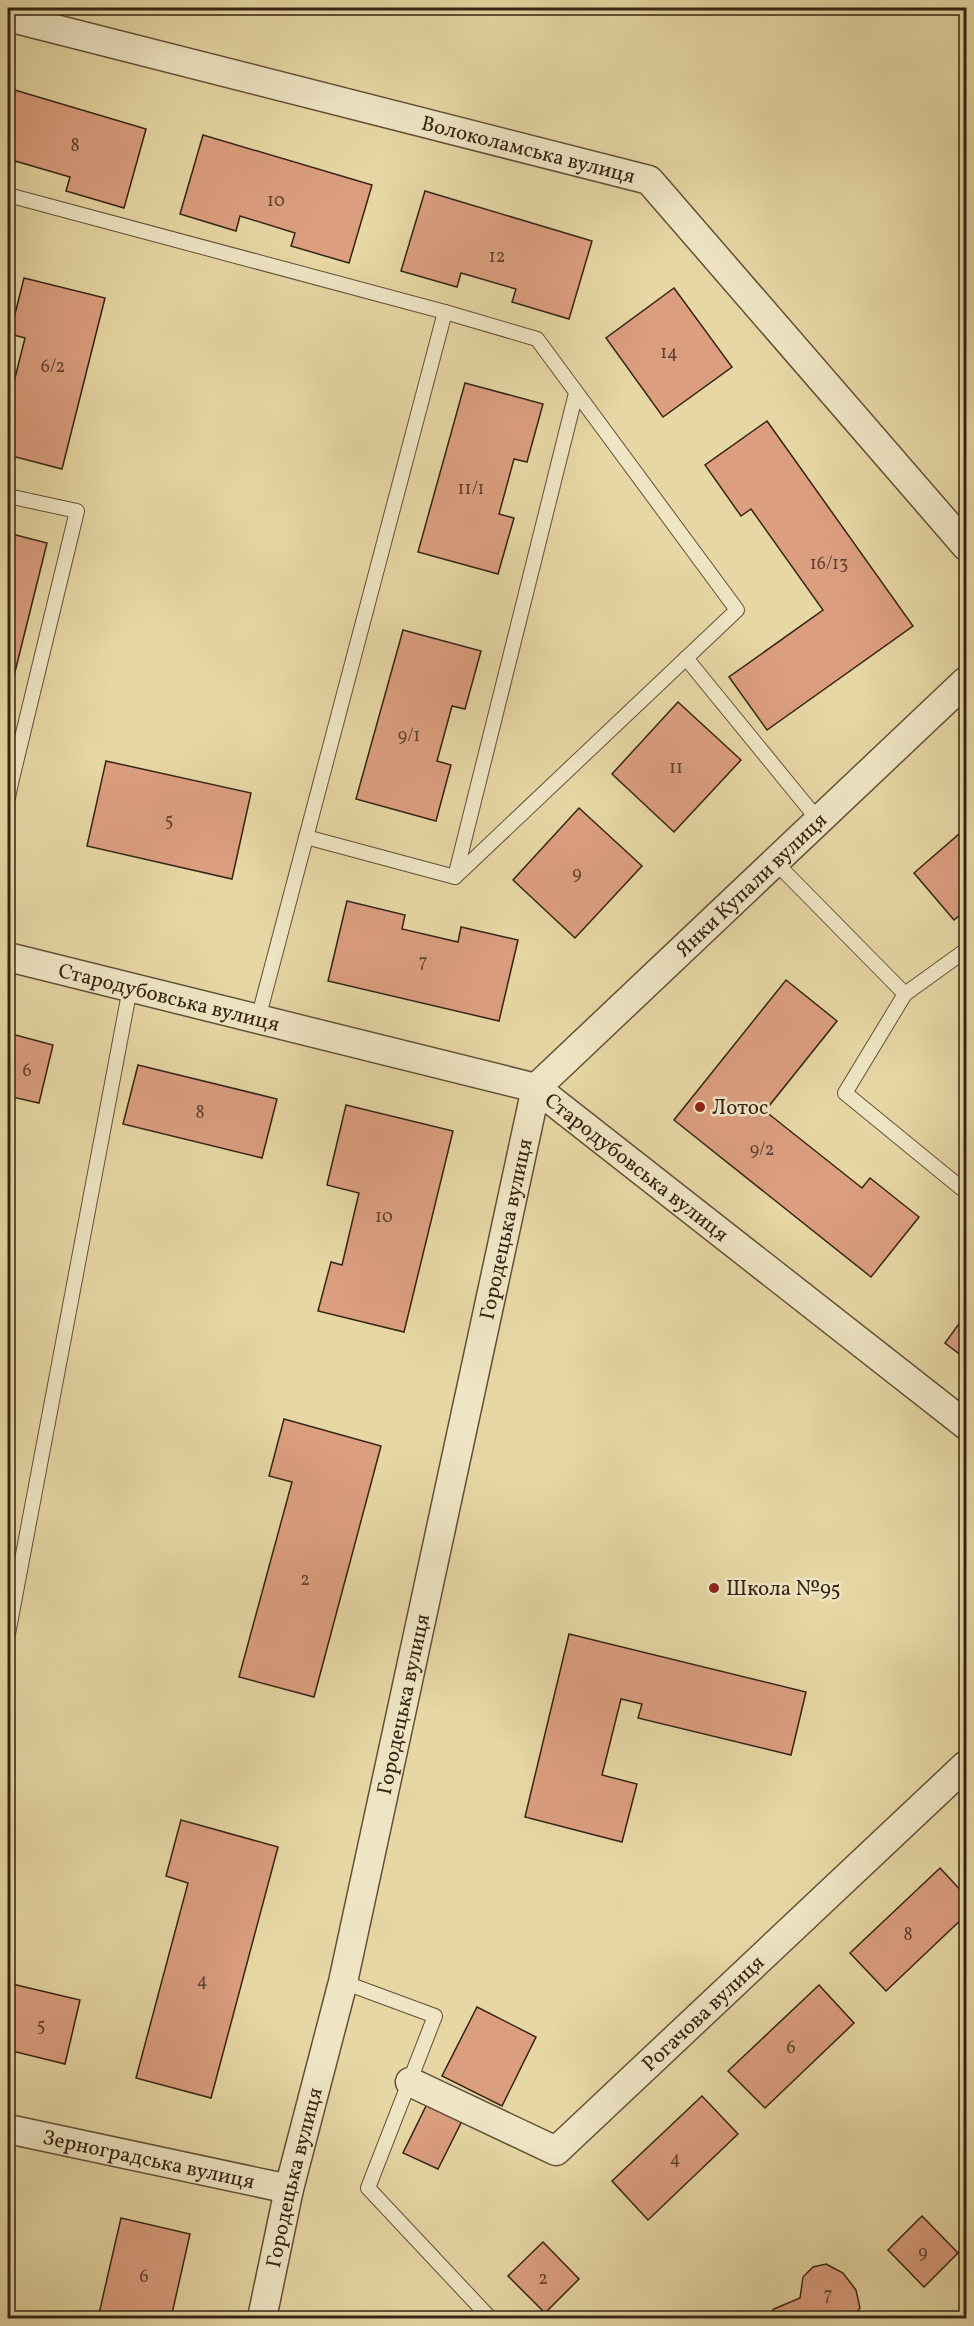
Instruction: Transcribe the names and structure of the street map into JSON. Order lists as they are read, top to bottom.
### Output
{
  "streets": {
    "street": [
      "Волоколамська вулиця",
      "Янки Купали вулиця",
      "Стародубовська вулиця",
      "Городецька вулиця",
      "Рогачова вулиця",
      "Зерноградська вулиця"
    ]
  },
  "crossings": [
    ["Янки Купали вулиця", "Стародубовська вулиця"],
    ["Янки Купали вулиця", "Городецька вулиця"],
    ["Стародубовська вулиця", "Городецька вулиця"],
    ["Городецька вулиця", "Зерноградська вулиця"]
  ],
  "places": ["Лотос", "Школа №95"],
  "house_numbers": [
    "8",
    "10",
    "12",
    "14",
    "6/2",
    "11/1",
    "16/13",
    "9/1",
    "11",
    "5",
    "9",
    "7",
    "6",
    "8",
    "9/2",
    "10",
    "2",
    "8",
    "4",
    "5",
    "6",
    "4",
    "9",
    "6",
    "2",
    "7"
  ]
}
